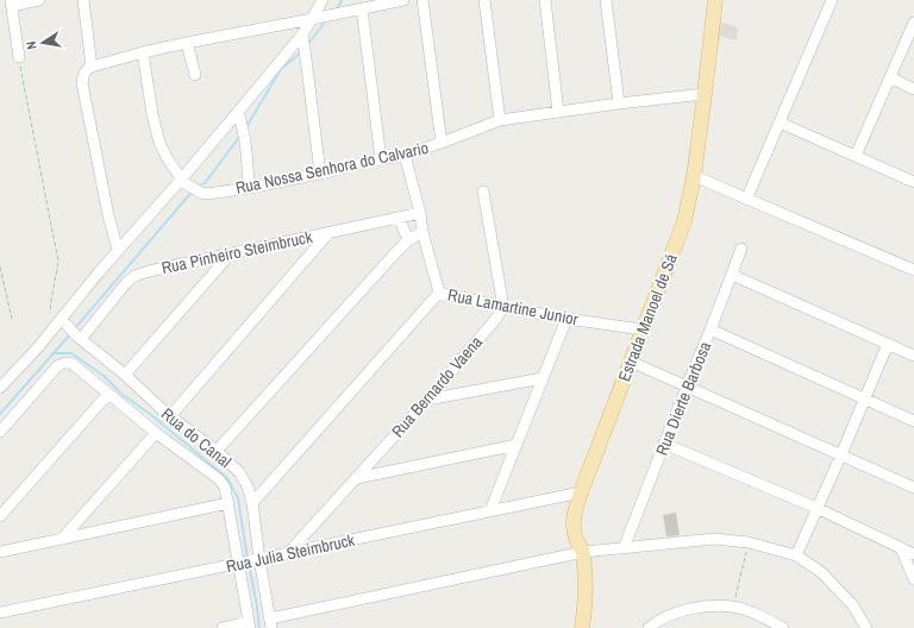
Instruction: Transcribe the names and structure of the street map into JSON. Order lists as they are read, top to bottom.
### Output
{
  "streets": {
    "main road": ["Estrada Manoel de Sá"],
    "street": [
      "Rua Nossa Senhora do Calvario",
      "Rua Pinheiro Steimbruck",
      "Rua Lamartine Junior",
      "Rua Bernardo Vaena",
      "Rua Dierte Barbosa",
      "Rua do Canal",
      "Rua Julia Steimbruck"
    ]
  },
  "crossings": [
    ["Rua Nossa Senhora do Calvario", "Rua Lamartine Junior"],
    ["Rua Nossa Senhora do Calvario", "Estrada Manoel de Sá"],
    ["Rua Pinheiro Steimbruck", "Rua Lamartine Junior"],
    ["Rua Pinheiro Steimbruck", "Rua do Canal"],
    ["Rua Lamartine Junior", "Estrada Manoel de Sá"],
    ["Rua Lamartine Junior", "Rua Bernardo Vaena"],
    ["Estrada Manoel de Sá", "Rua Julia Steimbruck"],
    ["Rua Bernardo Vaena", "Rua Julia Steimbruck"],
    ["Rua do Canal", "Rua Julia Steimbruck"]
  ],
  "north": "left"
}
